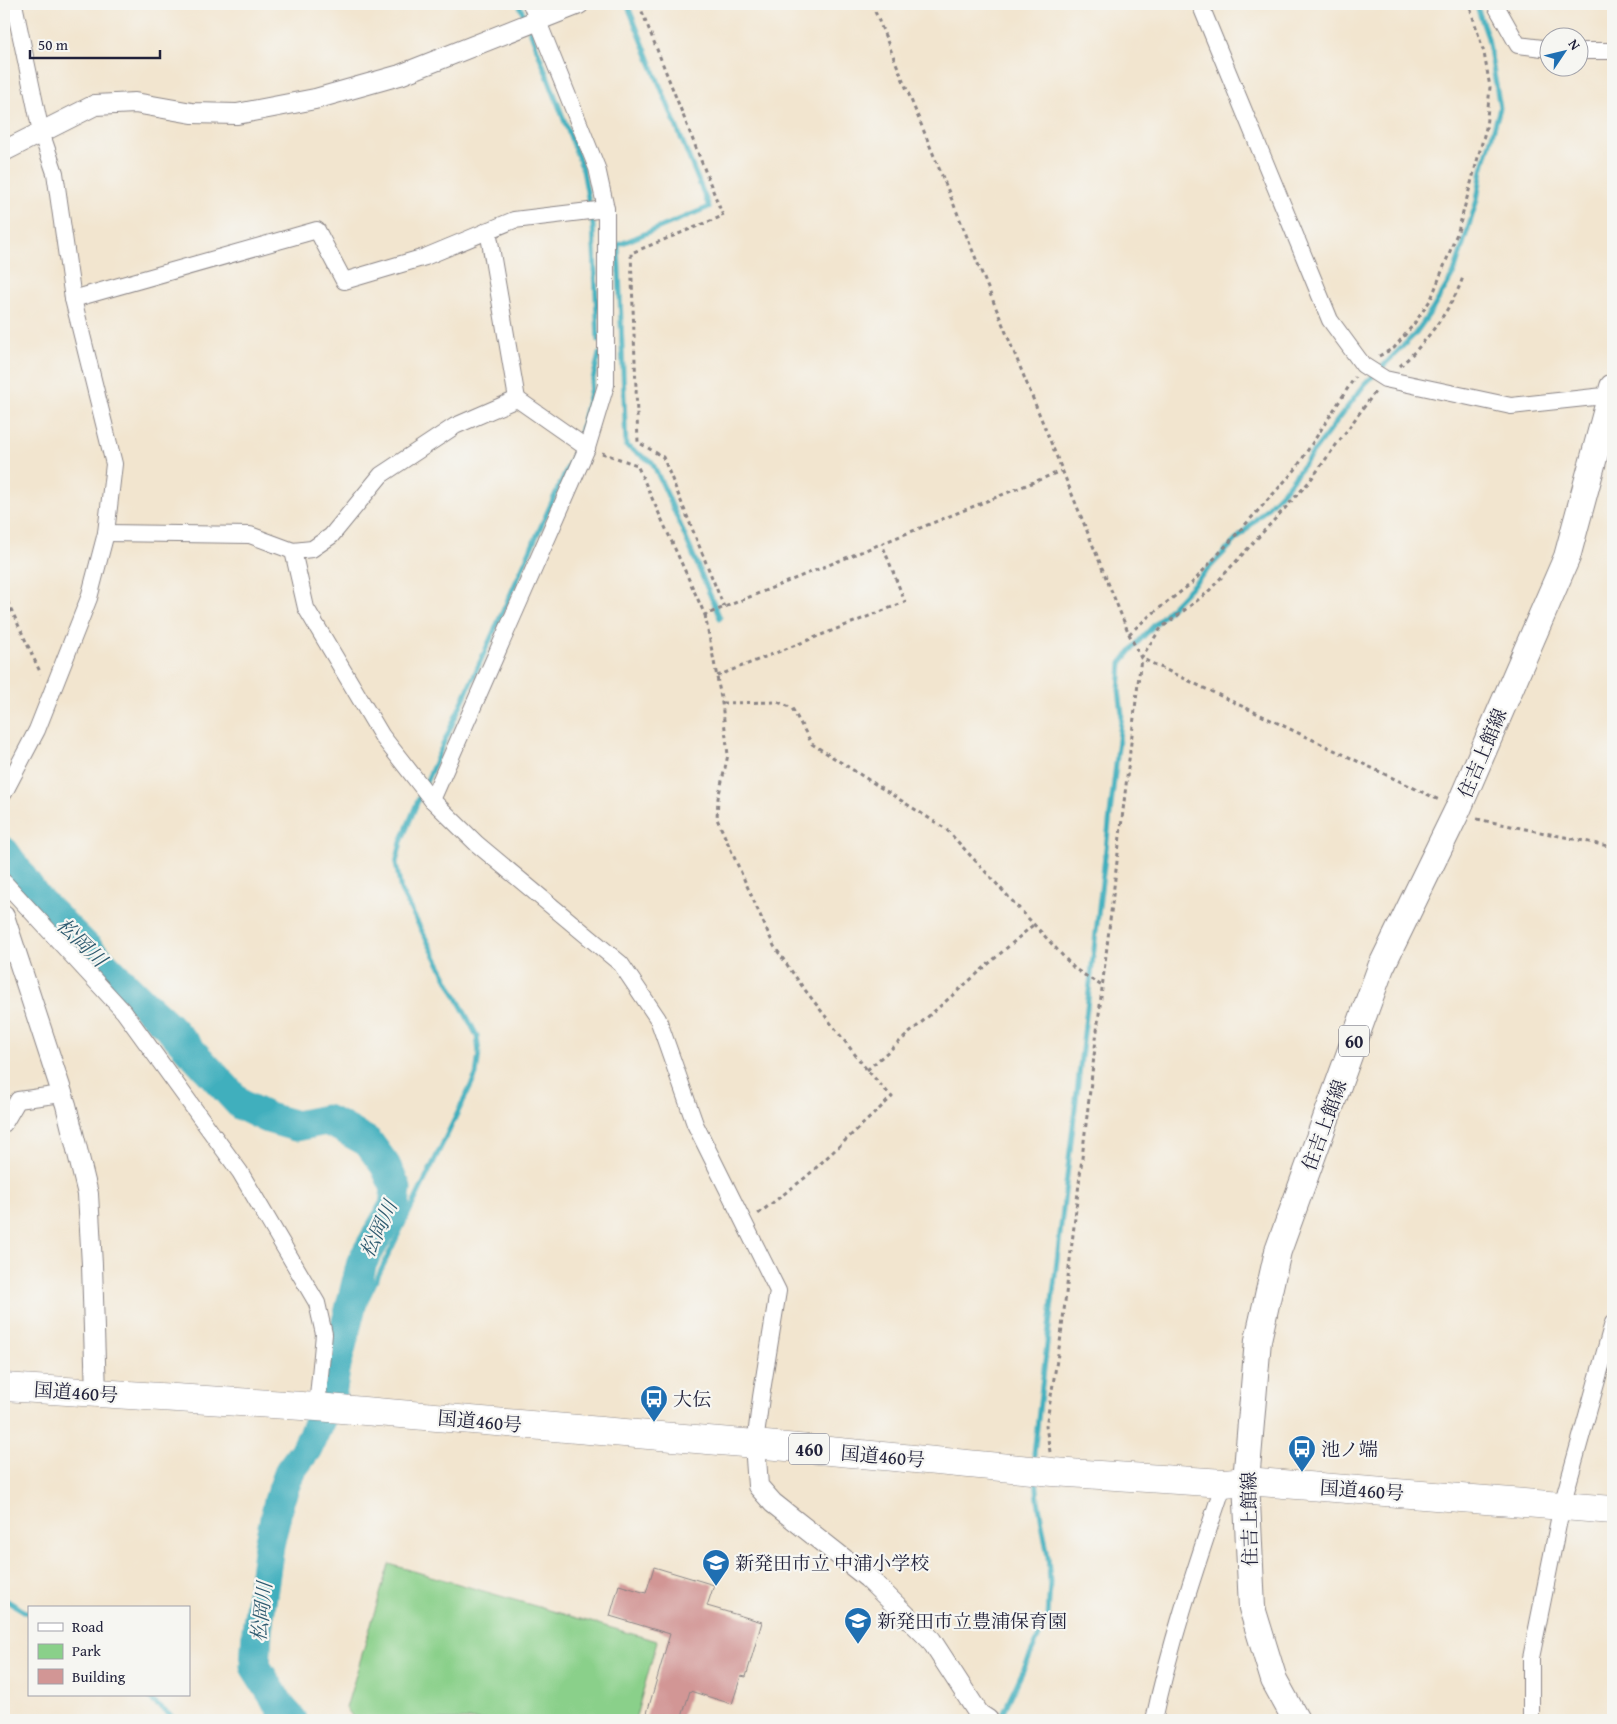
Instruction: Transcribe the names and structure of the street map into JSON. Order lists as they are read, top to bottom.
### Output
{
  "streets": {
    "highway": ["国道460号", "460"],
    "main road": ["住吉上館線", "60"]
  },
  "crossings": [
    ["住吉上館線", "国道460号"]
  ],
  "water": ["松岡川"],
  "places": {
    "bus stop": ["大伝", "池ノ端"],
    "school or university": ["新発田市立 中浦小学校", "新発田市立豊浦保育園"]
  },
  "legend": ["Road", "Park", "Building"],
  "scale_bar": "50 m",
  "north": "top right"
}
